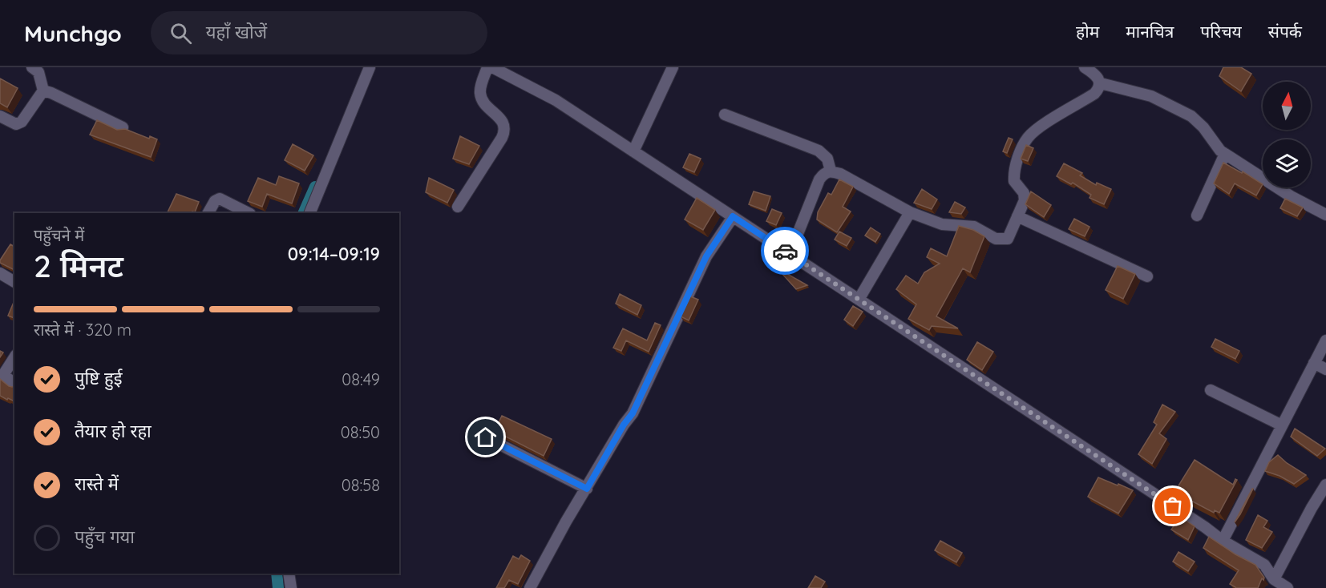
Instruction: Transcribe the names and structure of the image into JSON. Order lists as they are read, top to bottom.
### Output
{
  "north": "top",
  "page": {
    "header": "Munchgo",
    "search": "यहाँ खोजें",
    "nav": [
      "होम",
      "मानचित्र",
      "परिचय",
      "संपर्क"
    ],
    "heading": ["2 मिनट", "पहुँचने में", "09:14–09:19"],
    "bar": "रास्ते में · 320 m",
    "list": [
      ["पुष्टि हुई", "08:49"],
      ["तैयार हो रहा", "08:50"],
      ["रास्ते में", "08:58"],
      "पहुँच गया"
    ]
  }
}
